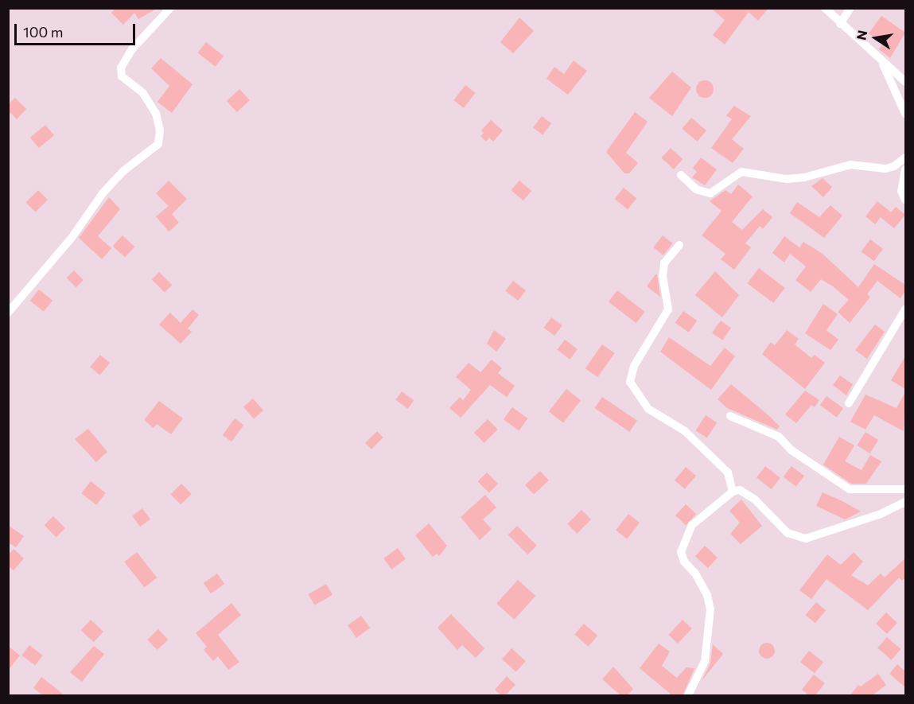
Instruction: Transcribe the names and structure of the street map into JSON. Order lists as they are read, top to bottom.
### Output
{
  "scale_bar": "100 m",
  "north": "left"
}
